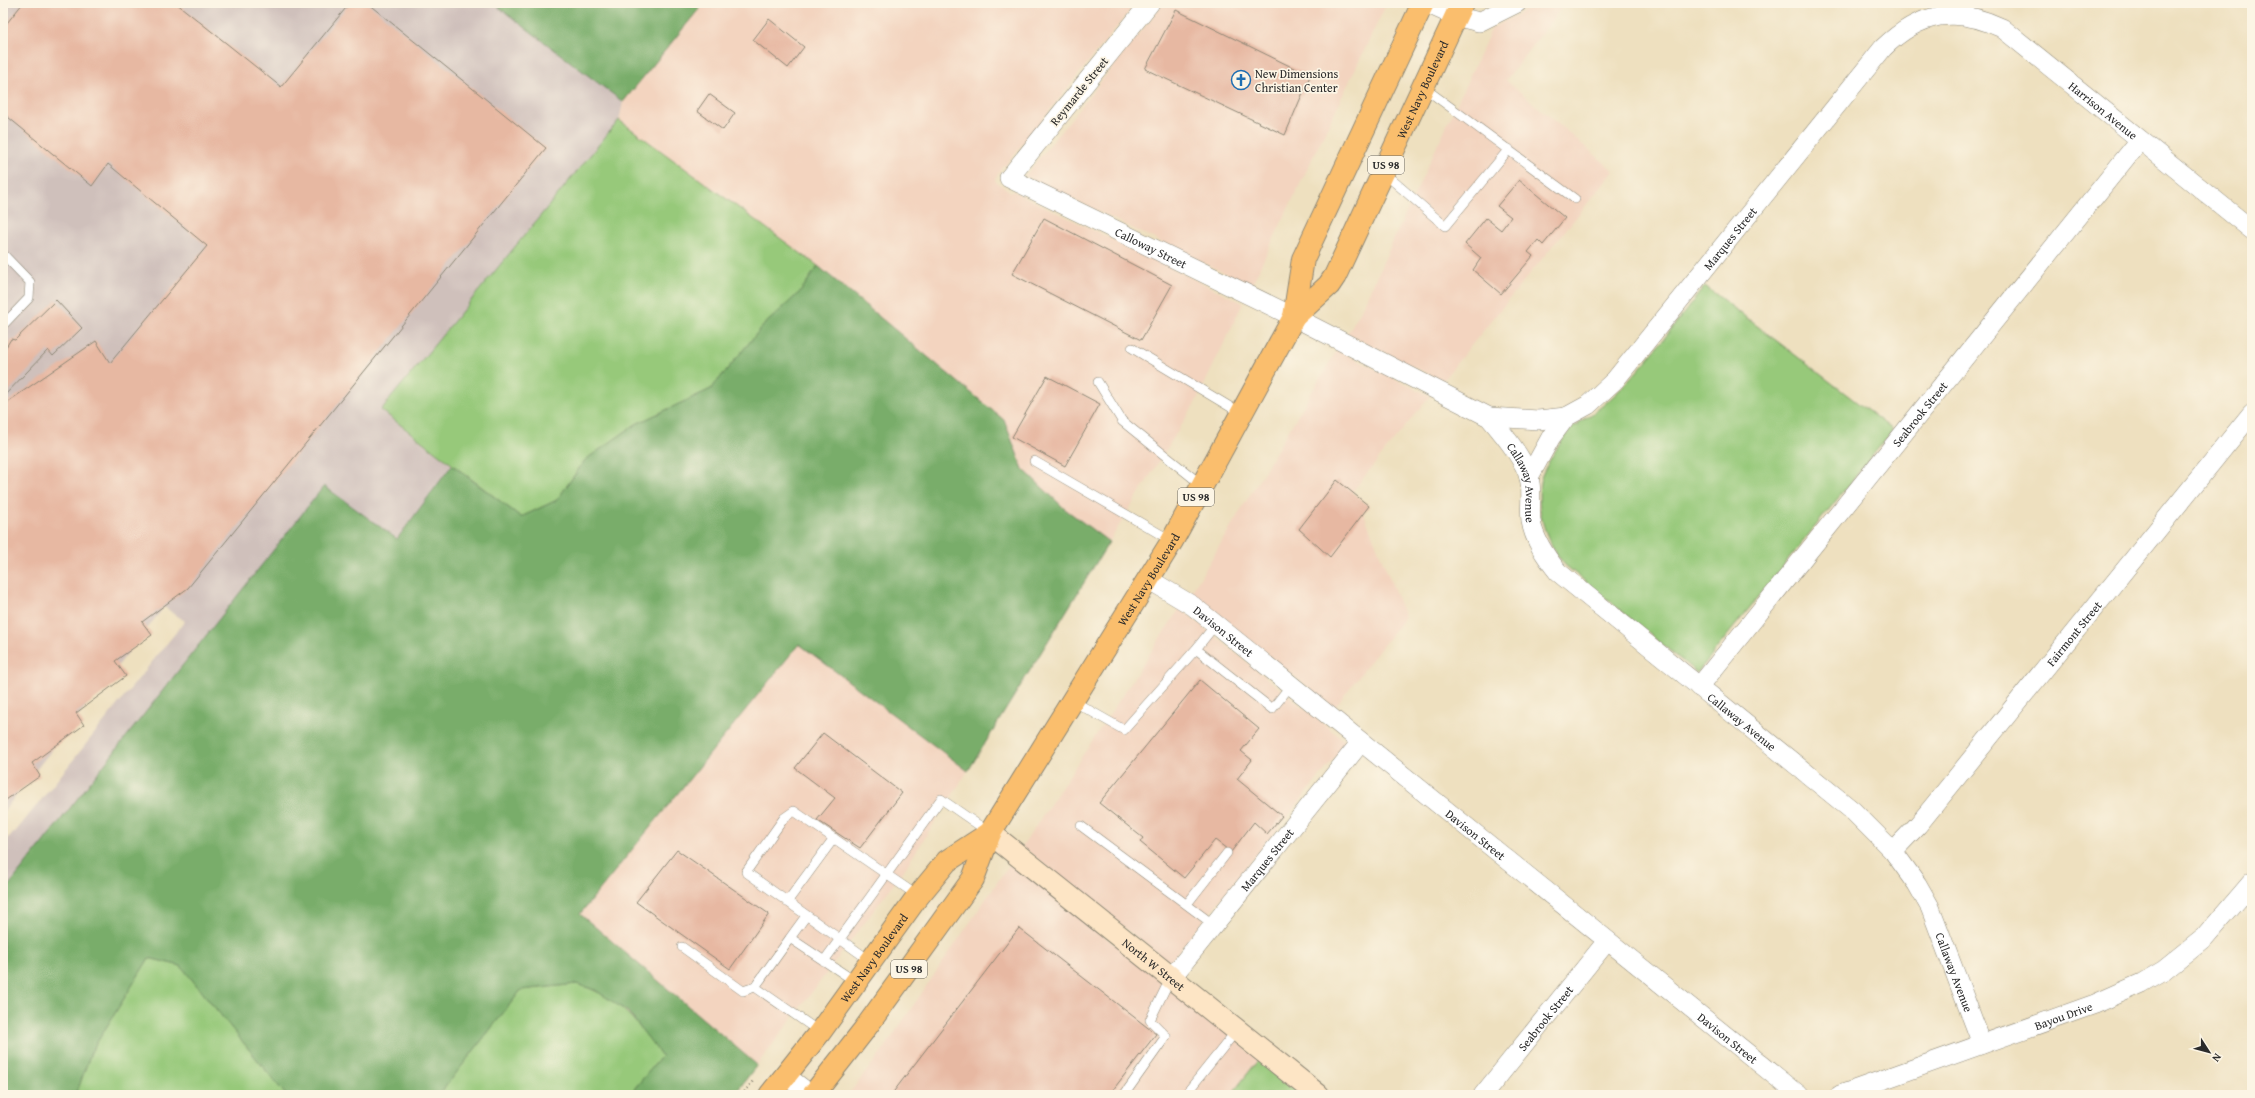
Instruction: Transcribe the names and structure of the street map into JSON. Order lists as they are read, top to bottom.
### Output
{
  "streets": {
    "main road": ["West Navy Boulevard", "US 98", "North W Street"],
    "street": [
      "Reymarde Street",
      "Harrison Avenue",
      "Marques Street",
      "Calloway Street",
      "Seabrook Street",
      "Callaway Avenue",
      "Davison Street",
      "Fairmont Street",
      "Bayou Drive"
    ]
  },
  "crossings": [
    ["West Navy Boulevard", "Calloway Street"],
    ["West Navy Boulevard", "Callaway Avenue"],
    ["West Navy Boulevard", "Davison Street"],
    ["West Navy Boulevard", "North W Street"],
    ["Reymarde Street", "Calloway Street"],
    ["Harrison Avenue", "Marques Street"],
    ["Harrison Avenue", "Seabrook Street"],
    ["Marques Street", "Callaway Avenue"],
    ["Marques Street", "Davison Street"],
    ["Marques Street", "North W Street"],
    ["Calloway Street", "Callaway Avenue"],
    ["Seabrook Street", "Callaway Avenue"],
    ["Seabrook Street", "Davison Street"],
    ["Callaway Avenue", "Fairmont Street"],
    ["Callaway Avenue", "Bayou Drive"]
  ],
  "places": {
    "church": ["New Dimensions Christian Center"]
  },
  "north": "bottom right"
}
